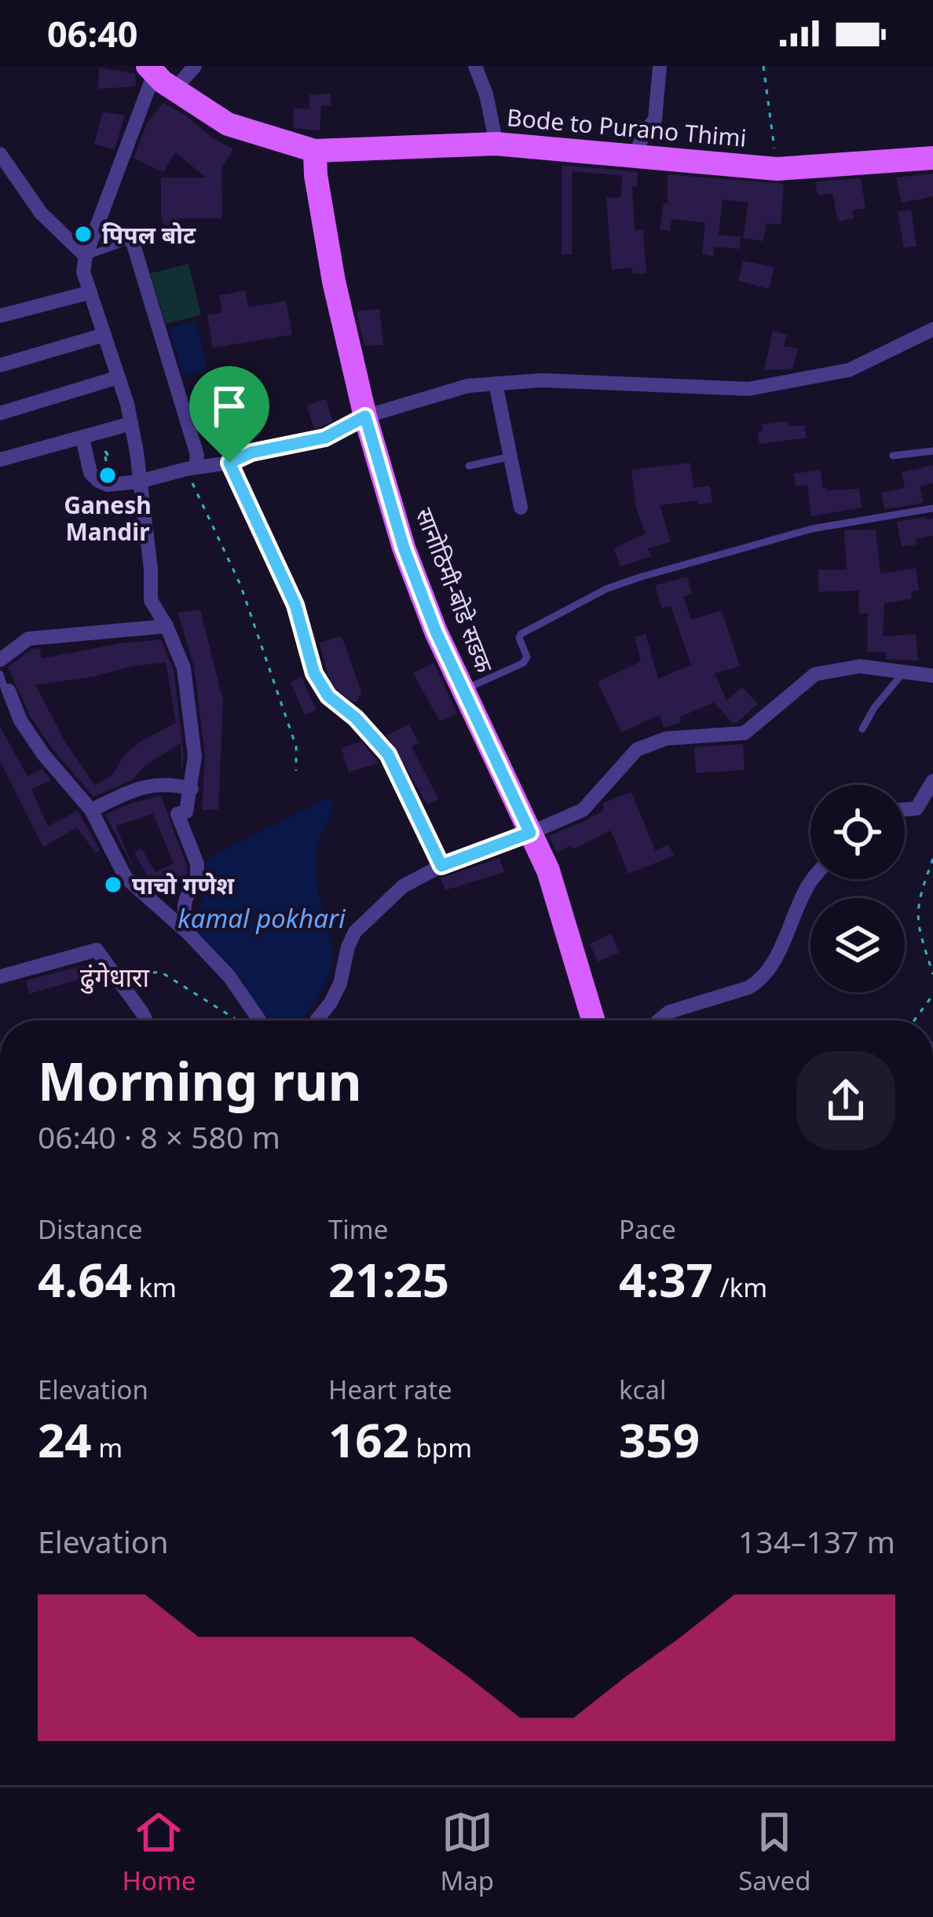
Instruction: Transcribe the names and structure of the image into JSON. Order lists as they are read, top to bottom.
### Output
{
  "streets": {
    "main road": ["Bode to Purano Thimi", "सानोठिमी-बोडे सडक"]
  },
  "crossings": [
    ["Bode to Purano Thimi", "सानोठिमी-बोडे सडक"]
  ],
  "districts": ["ढुंगेधारा"],
  "water": ["kamal pokhari"],
  "places": ["पिपल बोट", "Ganesh Mandir", "पाचो गणेश"],
  "page": {
    "status": "06:40",
    "heading": ["Morning run", "06:40 · 8 × 580 m"],
    "stats": [
      ["Distance", "4.64 km"],
      ["Time", "21:25"],
      ["Pace", "4:37 /km"],
      ["Elevation", "24 m"],
      ["Heart rate", "162 bpm"],
      ["kcal", "359"]
    ],
    "chart": ["Elevation", "134–137 m"],
    "tabs": ["Home", "Map", "Saved"]
  }
}
